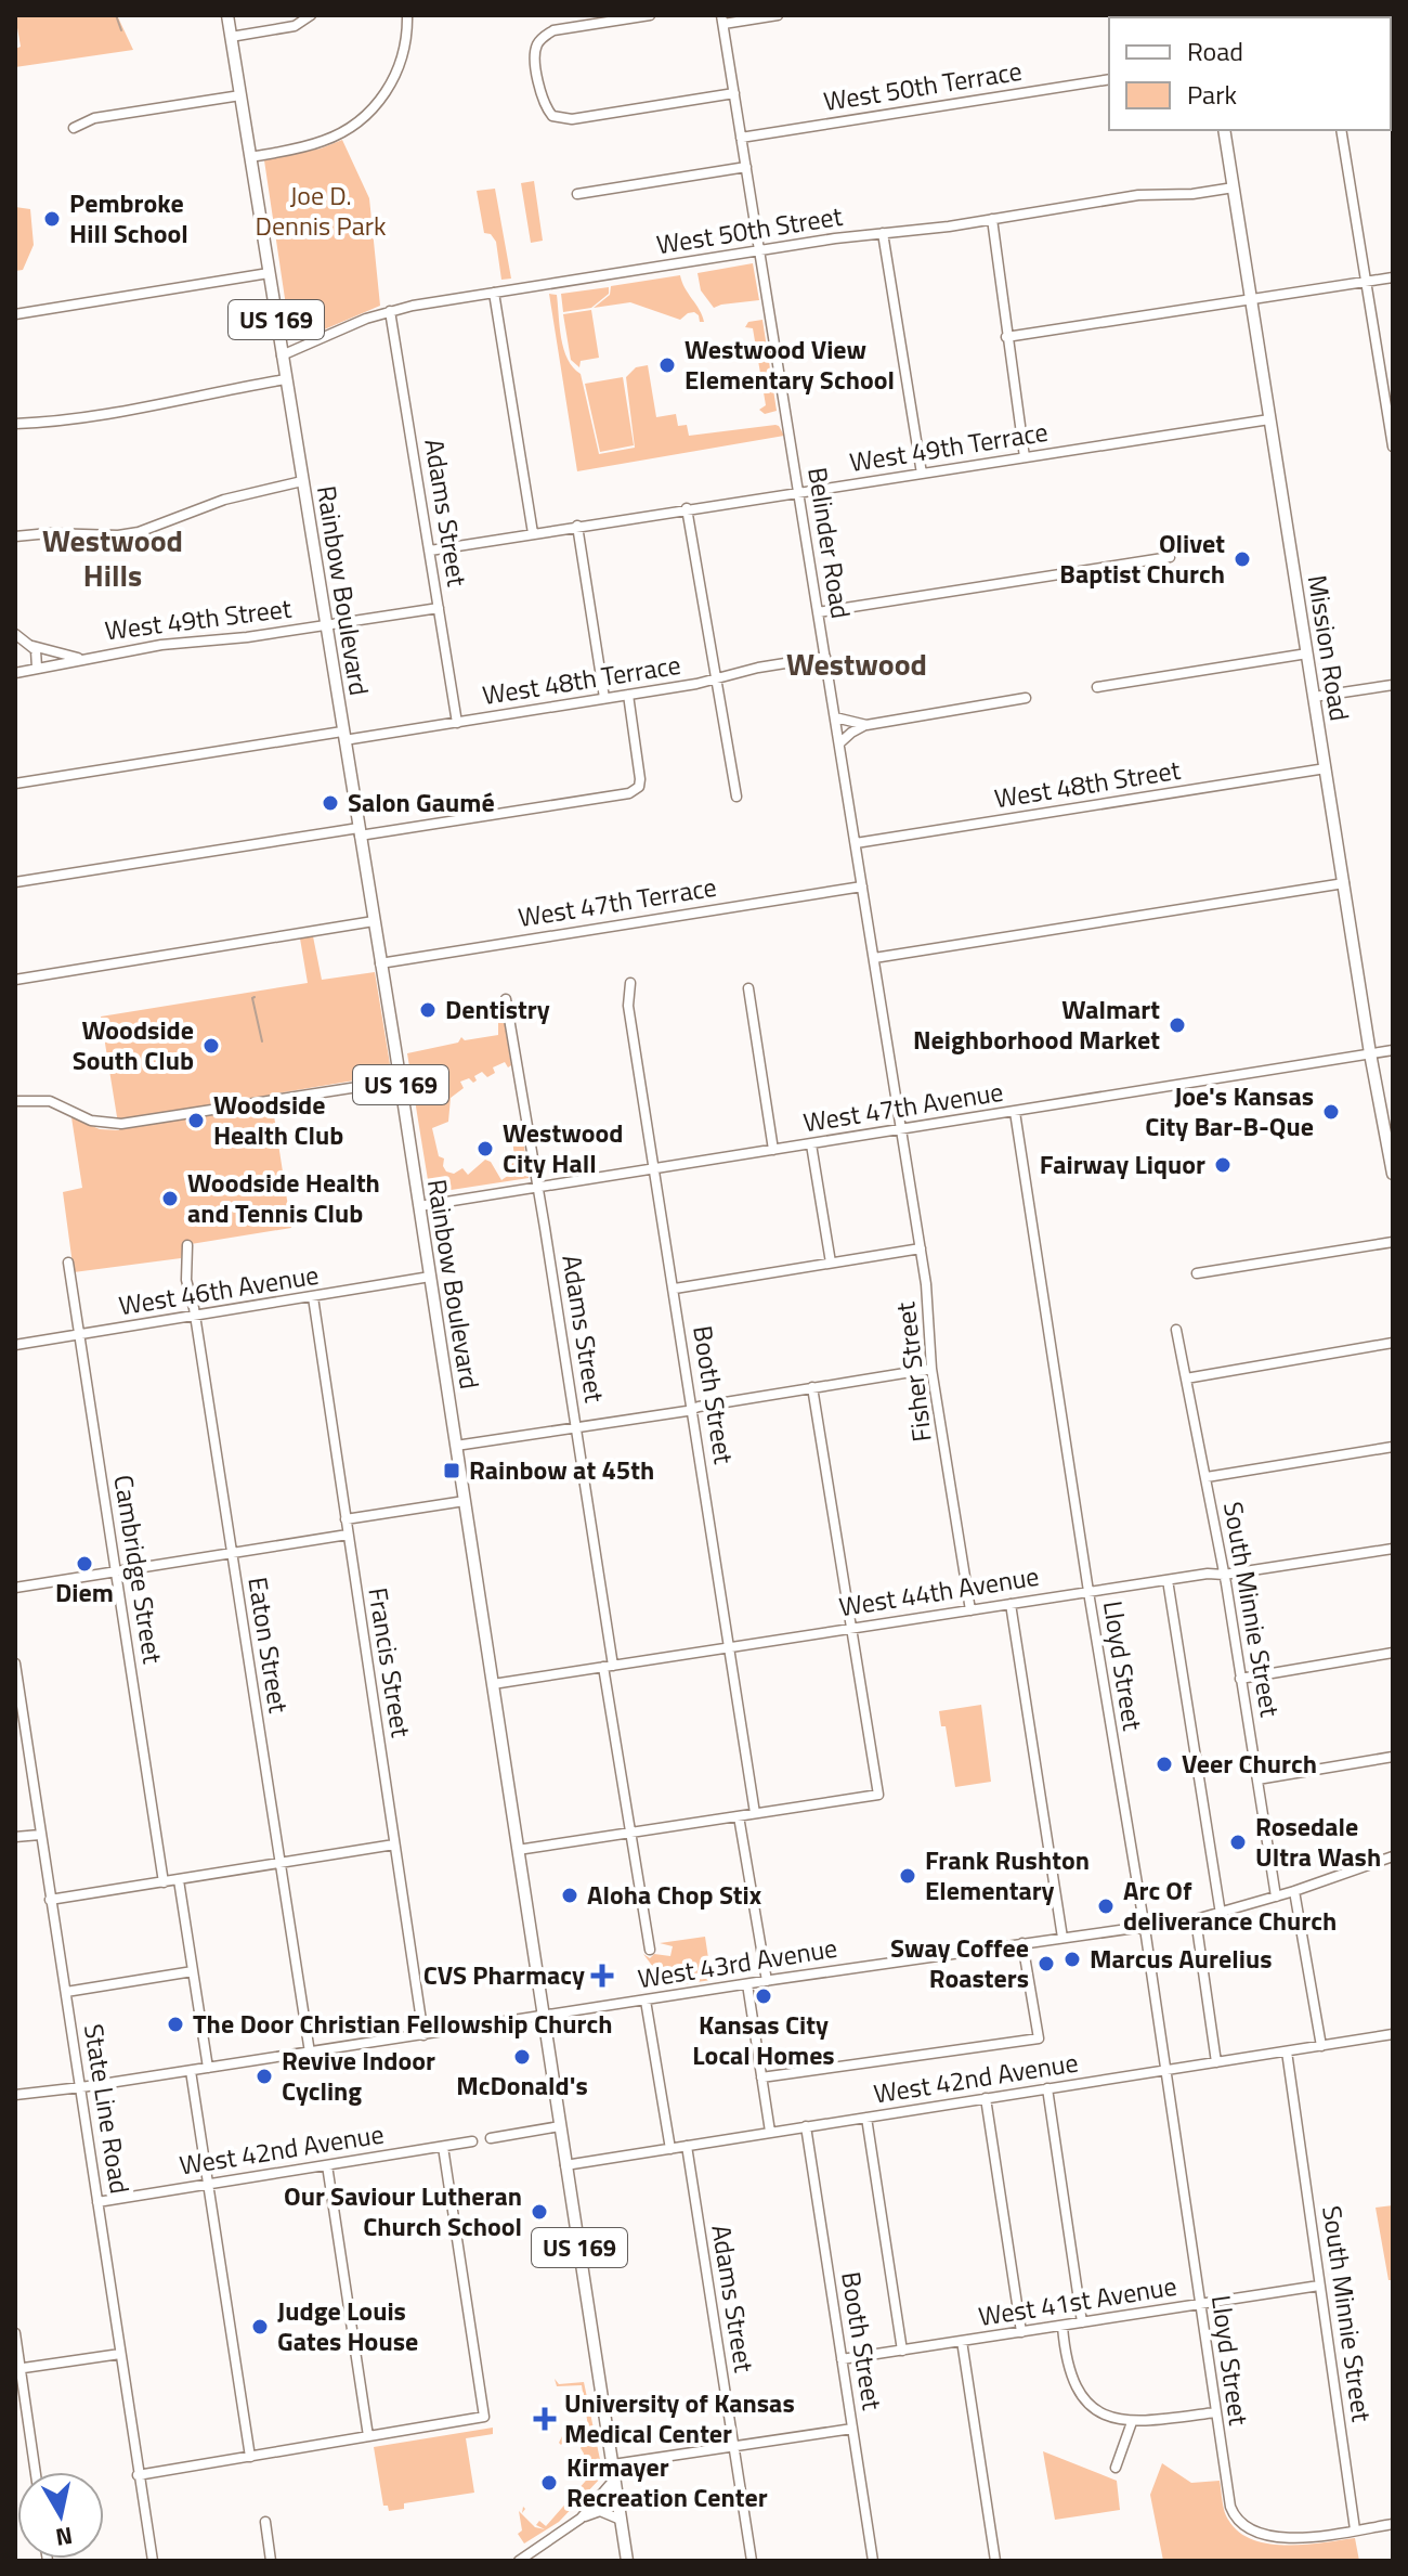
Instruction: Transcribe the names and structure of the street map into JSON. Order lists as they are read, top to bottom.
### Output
{
  "streets": {
    "main road": ["US 169", "Rainbow Boulevard", "Mission Road"],
    "street": [
      "West 50th Terrace",
      "West 50th Street",
      "West 49th Terrace",
      "Adams Street",
      "Belinder Road",
      "West 49th Street",
      "West 48th Terrace",
      "West 48th Street",
      "West 47th Terrace",
      "West 47th Avenue",
      "West 46th Avenue",
      "Fisher Street",
      "Booth Street",
      "Cambridge Street",
      "West 44th Avenue",
      "South Minnie Street",
      "Eaton Street",
      "Francis Street",
      "Lloyd Street",
      "West 43rd Avenue",
      "West 42nd Avenue",
      "State Line Road",
      "West 41st Avenue"
    ]
  },
  "crossings": [
    ["West 50th Terrace", "Belinder Road"],
    ["West 50th Street", "Adams Street"],
    ["West 50th Street", "Belinder Road"],
    ["West 50th Street", "Rainbow Boulevard"],
    ["West 50th Street", "Mission Road"],
    ["West 49th Terrace", "Adams Street"],
    ["West 49th Terrace", "Belinder Road"],
    ["West 49th Terrace", "Mission Road"],
    ["Adams Street", "West 49th Street"],
    ["Adams Street", "West 48th Terrace"],
    ["Adams Street", "West 47th Avenue"],
    ["Adams Street", "West 44th Avenue"],
    ["Adams Street", "West 42nd Avenue"],
    ["Belinder Road", "West 48th Terrace"],
    ["Belinder Road", "West 48th Street"],
    ["Belinder Road", "West 47th Terrace"],
    ["Belinder Road", "West 47th Avenue"],
    ["Belinder Road", "Fisher Street"],
    ["Rainbow Boulevard", "West 49th Street"],
    ["Rainbow Boulevard", "West 48th Terrace"],
    ["Rainbow Boulevard", "West 47th Terrace"],
    ["Rainbow Boulevard", "West 47th Avenue"],
    ["Rainbow Boulevard", "West 46th Avenue"],
    ["Rainbow Boulevard", "West 44th Avenue"],
    ["Rainbow Boulevard", "West 43rd Avenue"],
    ["Rainbow Boulevard", "West 42nd Avenue"],
    ["Mission Road", "West 48th Street"],
    ["Mission Road", "West 47th Avenue"],
    ["West 47th Avenue", "Fisher Street"],
    ["West 47th Avenue", "Booth Street"],
    ["West 47th Avenue", "Lloyd Street"],
    ["West 46th Avenue", "Cambridge Street"],
    ["West 46th Avenue", "Eaton Street"],
    ["West 46th Avenue", "Francis Street"],
    ["Fisher Street", "West 44th Avenue"],
    ["Booth Street", "West 44th Avenue"],
    ["Booth Street", "West 42nd Avenue"],
    ["Booth Street", "West 41st Avenue"],
    ["West 44th Avenue", "South Minnie Street"],
    ["West 44th Avenue", "Lloyd Street"],
    ["South Minnie Street", "Lloyd Street"],
    ["South Minnie Street", "West 43rd Avenue"],
    ["South Minnie Street", "West 42nd Avenue"],
    ["South Minnie Street", "West 41st Avenue"],
    ["Eaton Street", "West 43rd Avenue"],
    ["Francis Street", "West 43rd Avenue"],
    ["Lloyd Street", "West 43rd Avenue"],
    ["Lloyd Street", "West 42nd Avenue"],
    ["Lloyd Street", "West 41st Avenue"],
    ["West 43rd Avenue", "State Line Road"],
    ["West 42nd Avenue", "State Line Road"]
  ],
  "districts": ["Westwood Hills", "Westwood"],
  "parks": ["Joe D. Dennis Park"],
  "places": {
    "other": [
      "Pembroke Hill School",
      "Westwood View Elementary School",
      "Olivet Baptist Church",
      "Salon Gaumé",
      "Dentistry",
      "Walmart Neighborhood Market",
      "Woodside South Club",
      "Joe's Kansas City Bar-B-Que",
      "Woodside Health Club",
      "Westwood City Hall",
      "Fairway Liquor",
      "Woodside Health and Tennis Club",
      "Diem",
      "Veer Church",
      "Rosedale Ultra Wash",
      "Frank Rushton Elementary",
      "Aloha Chop Stix",
      "Arc Of deliverance Church",
      "Marcus Aurelius",
      "Sway Coffee Roasters",
      "Kansas City Local Homes",
      "The Door Christian Fellowship Church",
      "McDonald's",
      "Revive Indoor Cycling",
      "Our Saviour Lutheran Church School",
      "Judge Louis Gates House",
      "Kirmayer Recreation Center"
    ],
    "transit": ["Rainbow at 45th"],
    "health": ["CVS Pharmacy", "University of Kansas Medical Center"]
  },
  "legend": ["Road", "Park"],
  "north": "bottom"
}
